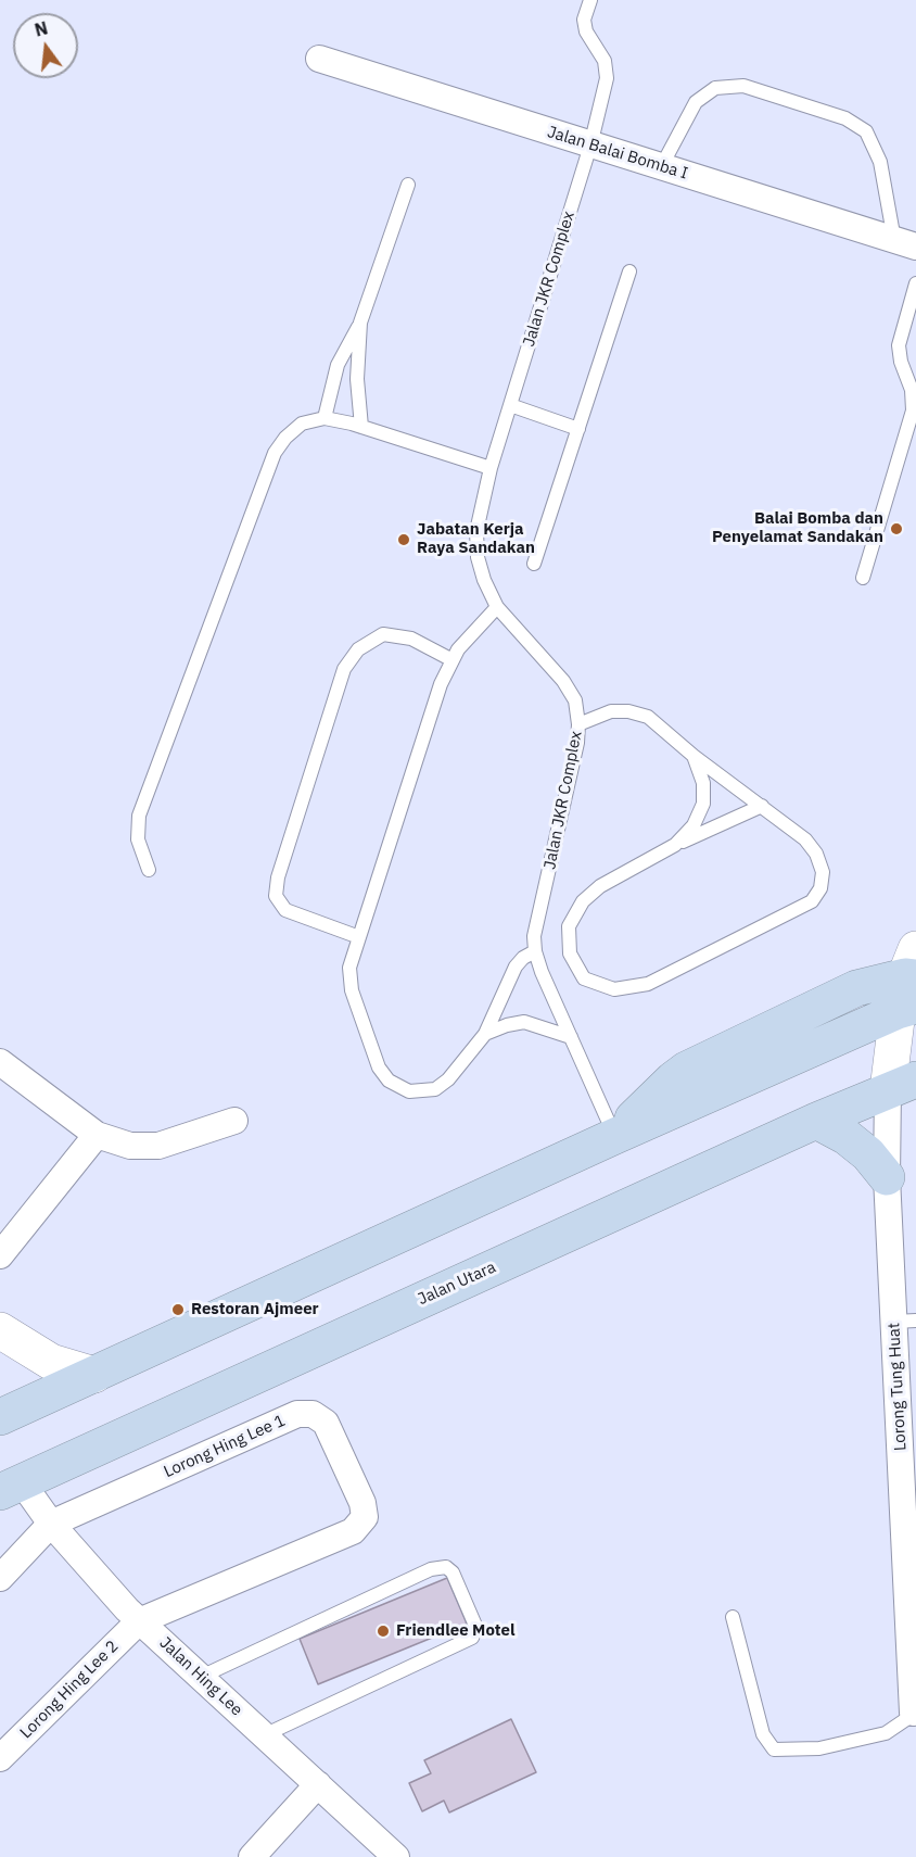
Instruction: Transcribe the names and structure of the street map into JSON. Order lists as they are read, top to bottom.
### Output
{
  "streets": {
    "highway": ["Jalan Utara"],
    "street": [
      "Jalan Balai Bomba I",
      "Lorong Tung Huat",
      "Lorong Hing Lee 1",
      "Jalan Hing Lee",
      "Lorong Hing Lee 2"
    ],
    "lane": ["Jalan JKR Complex"]
  },
  "crossings": [
    ["Jalan Balai Bomba I", "Jalan JKR Complex"],
    ["Jalan Utara", "Lorong Tung Huat"],
    ["Jalan Utara", "Jalan Hing Lee"],
    ["Lorong Hing Lee 1", "Jalan Hing Lee"],
    ["Lorong Hing Lee 1", "Lorong Hing Lee 2"],
    ["Jalan Hing Lee", "Lorong Hing Lee 2"]
  ],
  "places": [
    "Balai Bomba dan Penyelamat Sandakan",
    "Jabatan Kerja Raya Sandakan",
    "Restoran Ajmeer",
    "Friendlee Motel"
  ],
  "north": "top"
}
